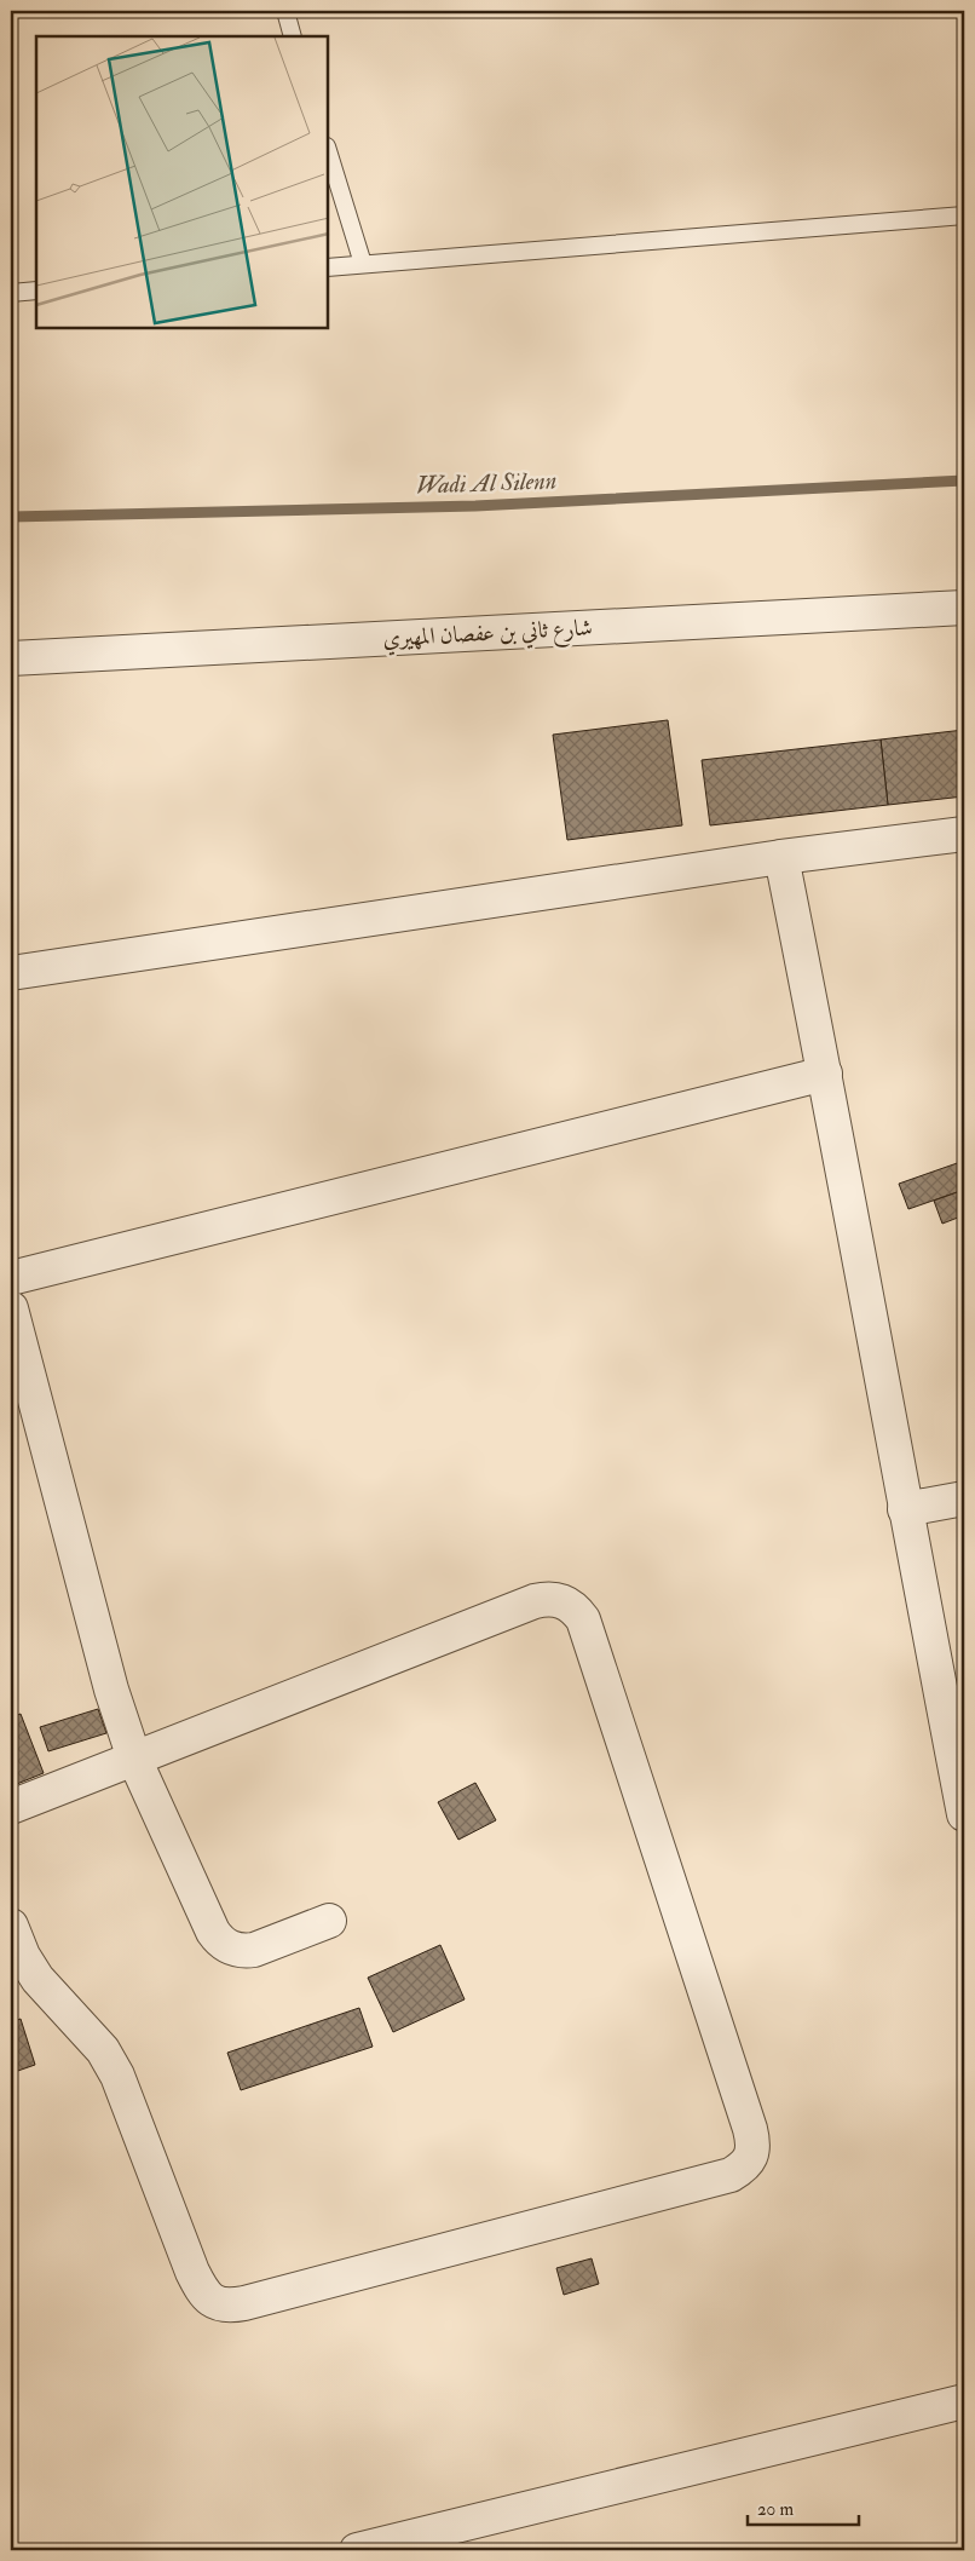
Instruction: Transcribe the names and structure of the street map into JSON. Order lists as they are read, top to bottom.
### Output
{
  "streets": {
    "street": ["شارع ثاني بن عفصان المهيري"]
  },
  "water": ["Wadi Al Silenn"],
  "scale_bar": "20 m"
}
